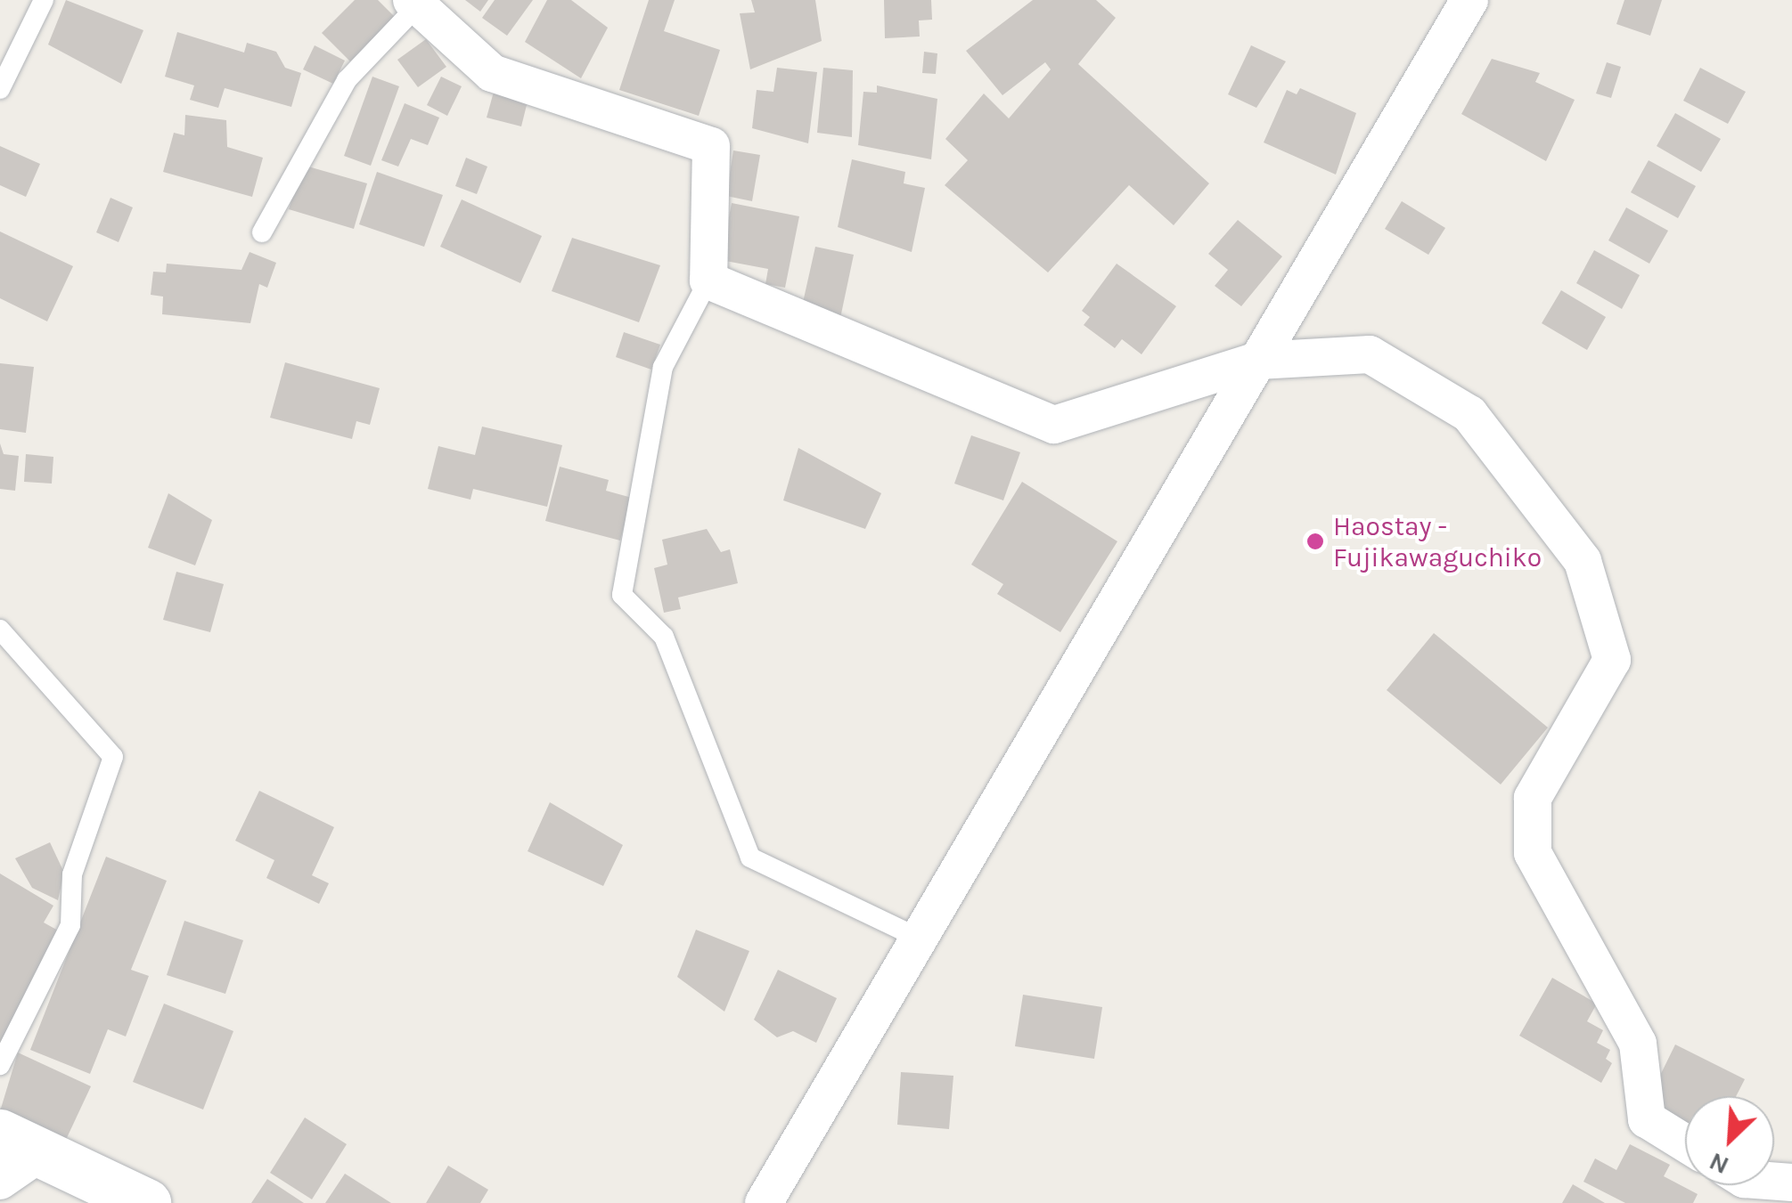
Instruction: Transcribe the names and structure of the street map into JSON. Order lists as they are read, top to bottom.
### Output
{
  "places": ["Haostay - Fujikawaguchiko"],
  "north": "bottom left"
}
